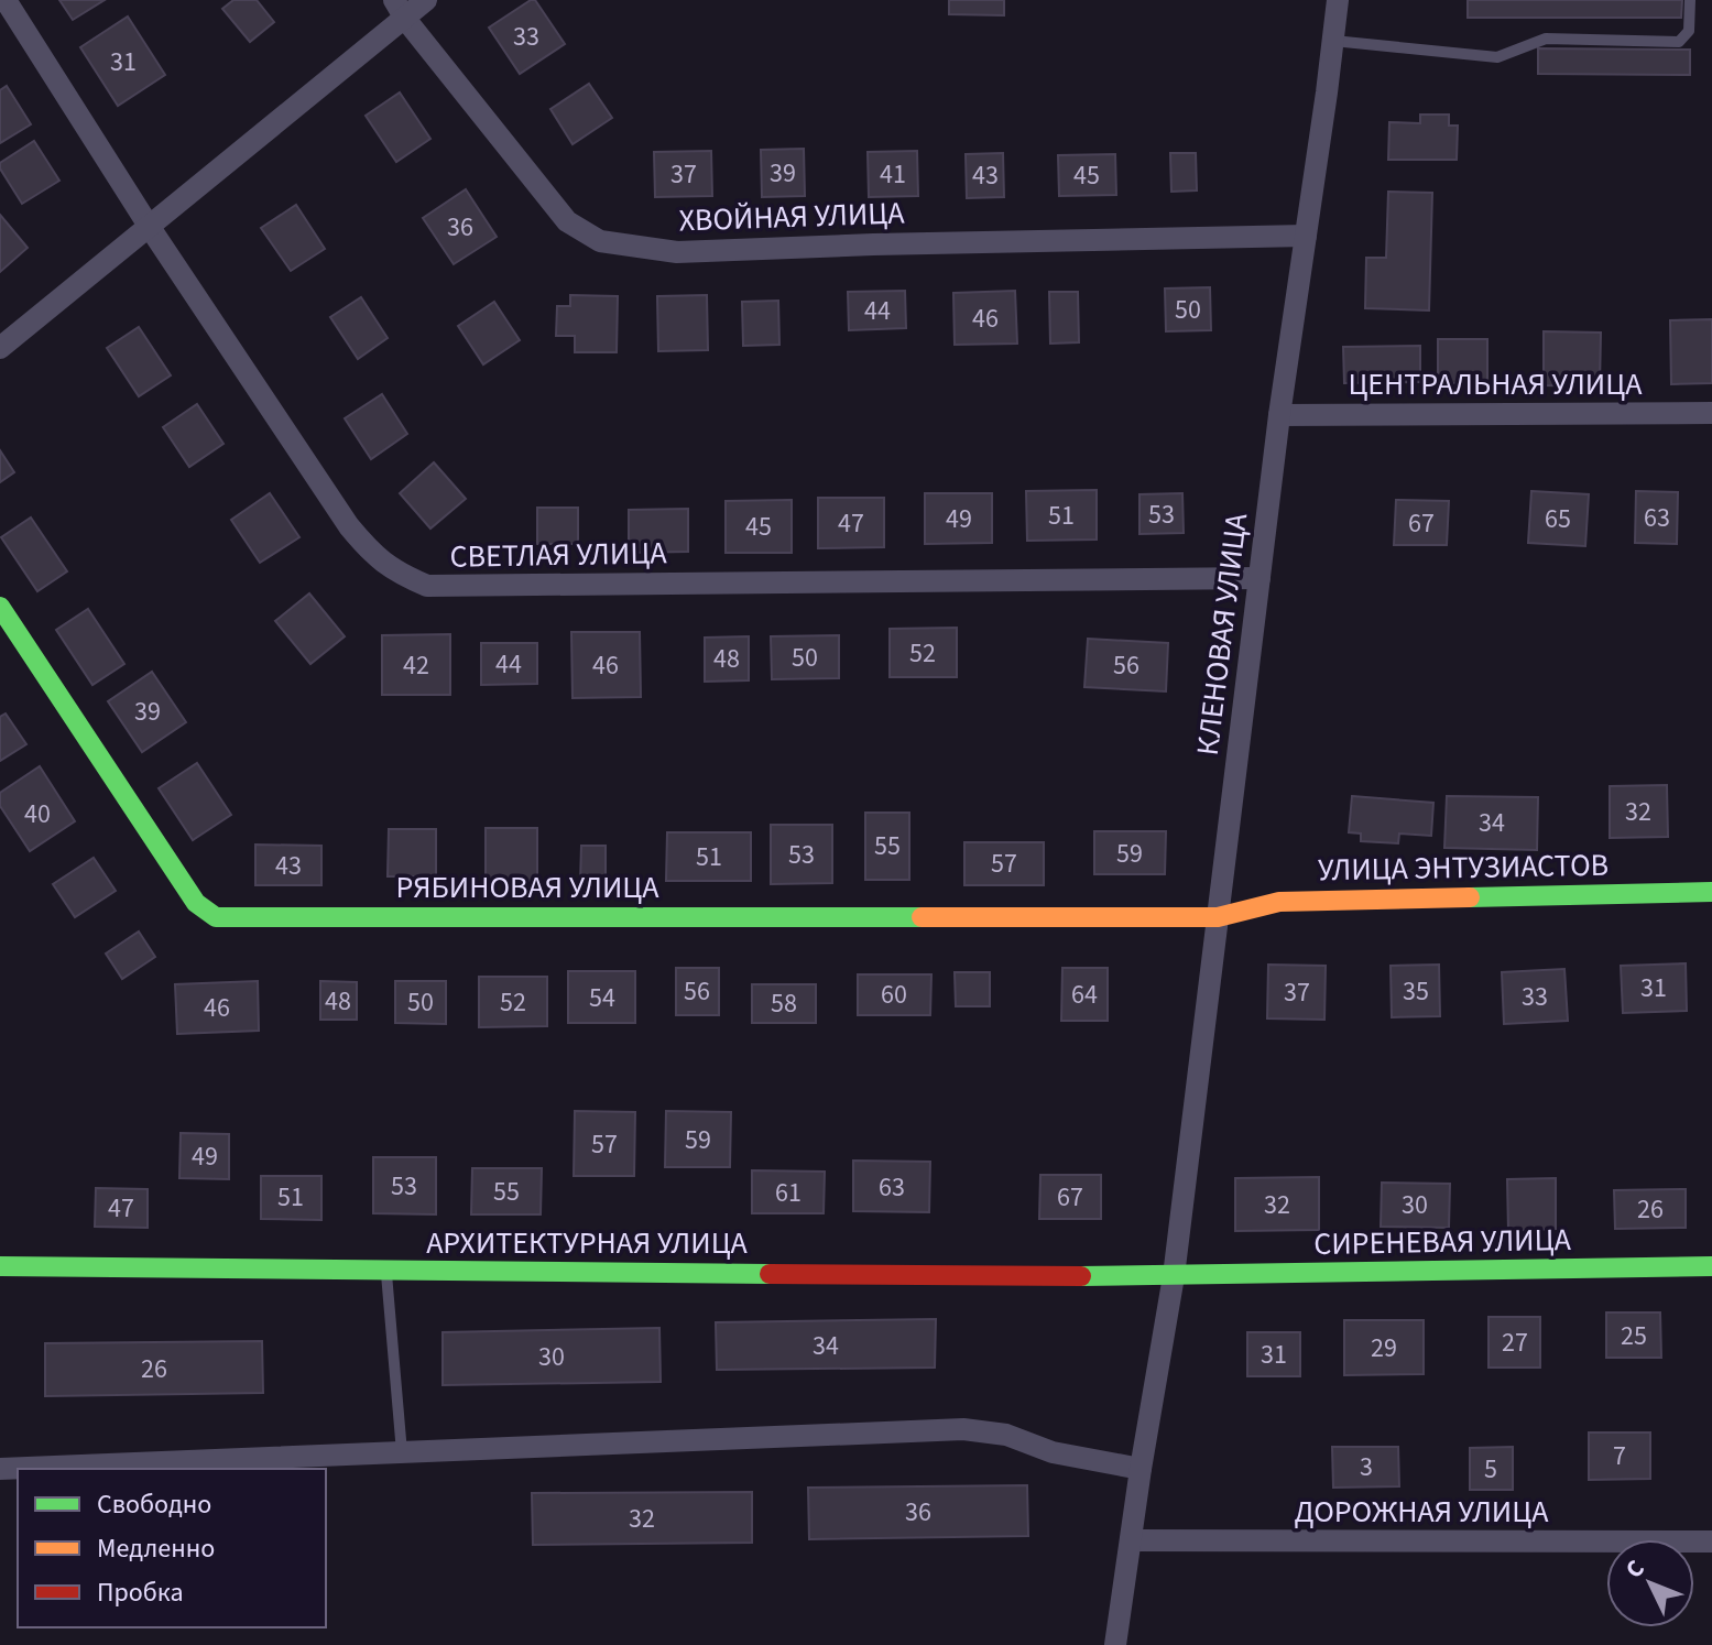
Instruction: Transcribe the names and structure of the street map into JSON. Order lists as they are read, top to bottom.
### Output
{
  "streets": {
    "street": [
      "ХВОЙНАЯ УЛИЦА",
      "ЦЕНТРАЛЬНАЯ УЛИЦА",
      "СВЕТЛАЯ УЛИЦА",
      "КЛЕНОВАЯ УЛИЦА",
      "УЛИЦА ЭНТУЗИАСТОВ",
      "РЯБИНОВАЯ УЛИЦА",
      "СИРЕНЕВАЯ УЛИЦА",
      "АРХИТЕКТУРНАЯ УЛИЦА",
      "ДОРОЖНАЯ УЛИЦА"
    ]
  },
  "crossings": [
    ["ХВОЙНАЯ УЛИЦА", "КЛЕНОВАЯ УЛИЦА"],
    ["ЦЕНТРАЛЬНАЯ УЛИЦА", "КЛЕНОВАЯ УЛИЦА"],
    ["СВЕТЛАЯ УЛИЦА", "КЛЕНОВАЯ УЛИЦА"],
    ["КЛЕНОВАЯ УЛИЦА", "УЛИЦА ЭНТУЗИАСТОВ"],
    ["КЛЕНОВАЯ УЛИЦА", "РЯБИНОВАЯ УЛИЦА"],
    ["КЛЕНОВАЯ УЛИЦА", "СИРЕНЕВАЯ УЛИЦА"],
    ["КЛЕНОВАЯ УЛИЦА", "АРХИТЕКТУРНАЯ УЛИЦА"],
    ["КЛЕНОВАЯ УЛИЦА", "ДОРОЖНАЯ УЛИЦА"],
    ["УЛИЦА ЭНТУЗИАСТОВ", "РЯБИНОВАЯ УЛИЦА"],
    ["СИРЕНЕВАЯ УЛИЦА", "АРХИТЕКТУРНАЯ УЛИЦА"]
  ],
  "house_numbers": [
    "33",
    "31",
    "39",
    "37",
    "41",
    "43",
    "45",
    "36",
    "50",
    "44",
    "46",
    "53",
    "51",
    "63",
    "49",
    "65",
    "47",
    "67",
    "45",
    "52",
    "50",
    "48",
    "44",
    "42",
    "46",
    "56",
    "39",
    "32",
    "40",
    "34",
    "55",
    "59",
    "53",
    "51",
    "57",
    "43",
    "31",
    "56",
    "35",
    "37",
    "60",
    "64",
    "33",
    "54",
    "48",
    "50",
    "52",
    "58",
    "46",
    "59",
    "57",
    "49",
    "53",
    "63",
    "55",
    "61",
    "51",
    "67",
    "32",
    "30",
    "47",
    "26",
    "25",
    "27",
    "34",
    "29",
    "31",
    "30",
    "26",
    "7",
    "3",
    "5",
    "36",
    "32"
  ],
  "legend": ["Свободно", "Медленно", "Пробка"],
  "north": "top left"
}
